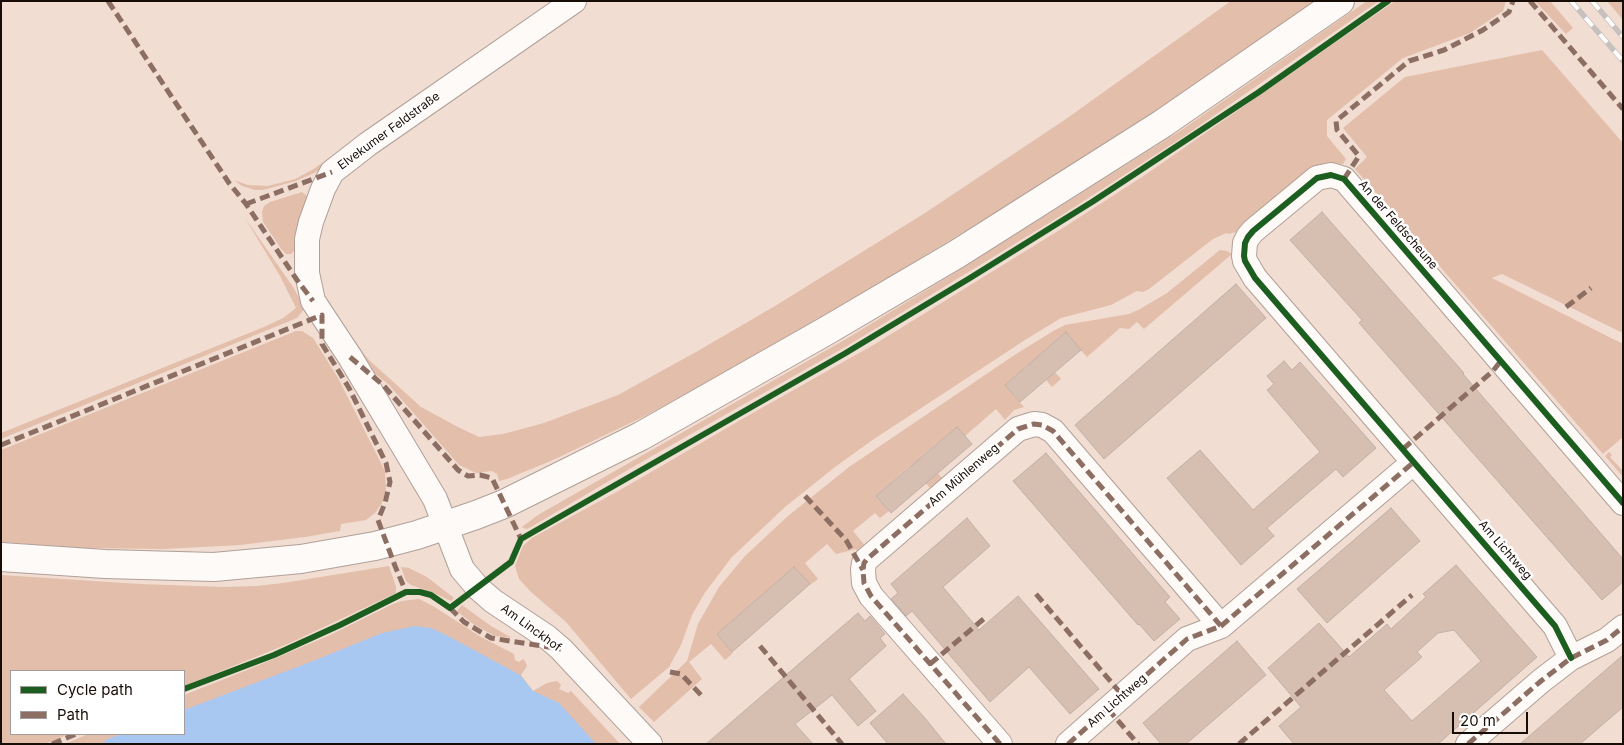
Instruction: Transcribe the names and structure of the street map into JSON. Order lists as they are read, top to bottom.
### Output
{
  "streets": {
    "street": [
      "Elvekumer Feldstraße",
      "An der Feldscheune",
      "Am Mühlenweg",
      "Am Lichtweg",
      "Am Linckhof"
    ]
  },
  "crossings": [
    ["Elvekumer Feldstraße", "Am Linckhof"],
    ["An der Feldscheune", "Am Lichtweg"],
    ["Am Mühlenweg", "Am Lichtweg"]
  ],
  "legend": ["Cycle path", "Path"],
  "scale_bar": "20 m"
}
